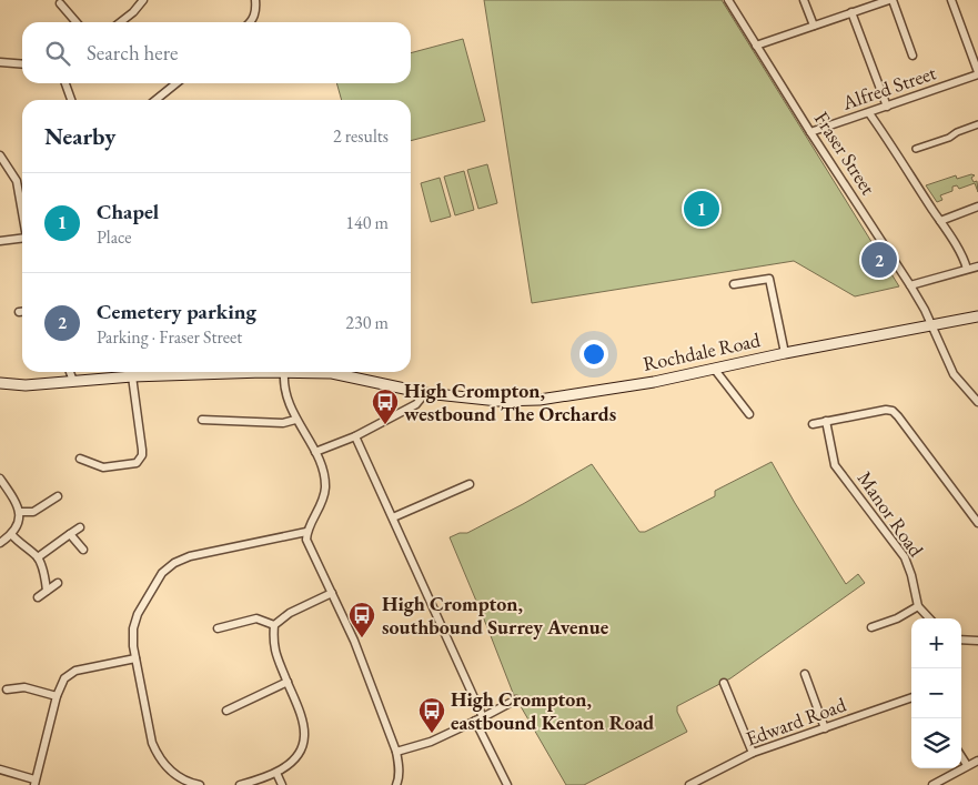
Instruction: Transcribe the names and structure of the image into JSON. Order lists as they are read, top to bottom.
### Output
{
  "streets": {
    "main road": ["Rochdale Road"],
    "street": [
      "Alfred Street",
      "Fraser Street",
      "Manor Road",
      "Edward Road"
    ]
  },
  "crossings": [
    ["Alfred Street", "Fraser Street"],
    ["Fraser Street", "Rochdale Road"]
  ],
  "places": {
    "bus stop": ["High Crompton, westbound The Orchards", "High Crompton, southbound Surrey Avenue", "High Crompton, eastbound Kenton Road"]
  },
  "page": {
    "search": "Search here",
    "heading": ["Nearby", "2 results"],
    "list": [
      {
        "mark": "1",
        "name": "Chapel",
        "note": "Place",
        "value": "140 m"
      },
      {
        "mark": "2",
        "name": "Cemetery parking",
        "note": "Parking · Fraser Street",
        "value": "230 m"
      }
    ],
    "pins": ["1", "2"],
    "map_buttons": ["+", "−"]
  }
}
